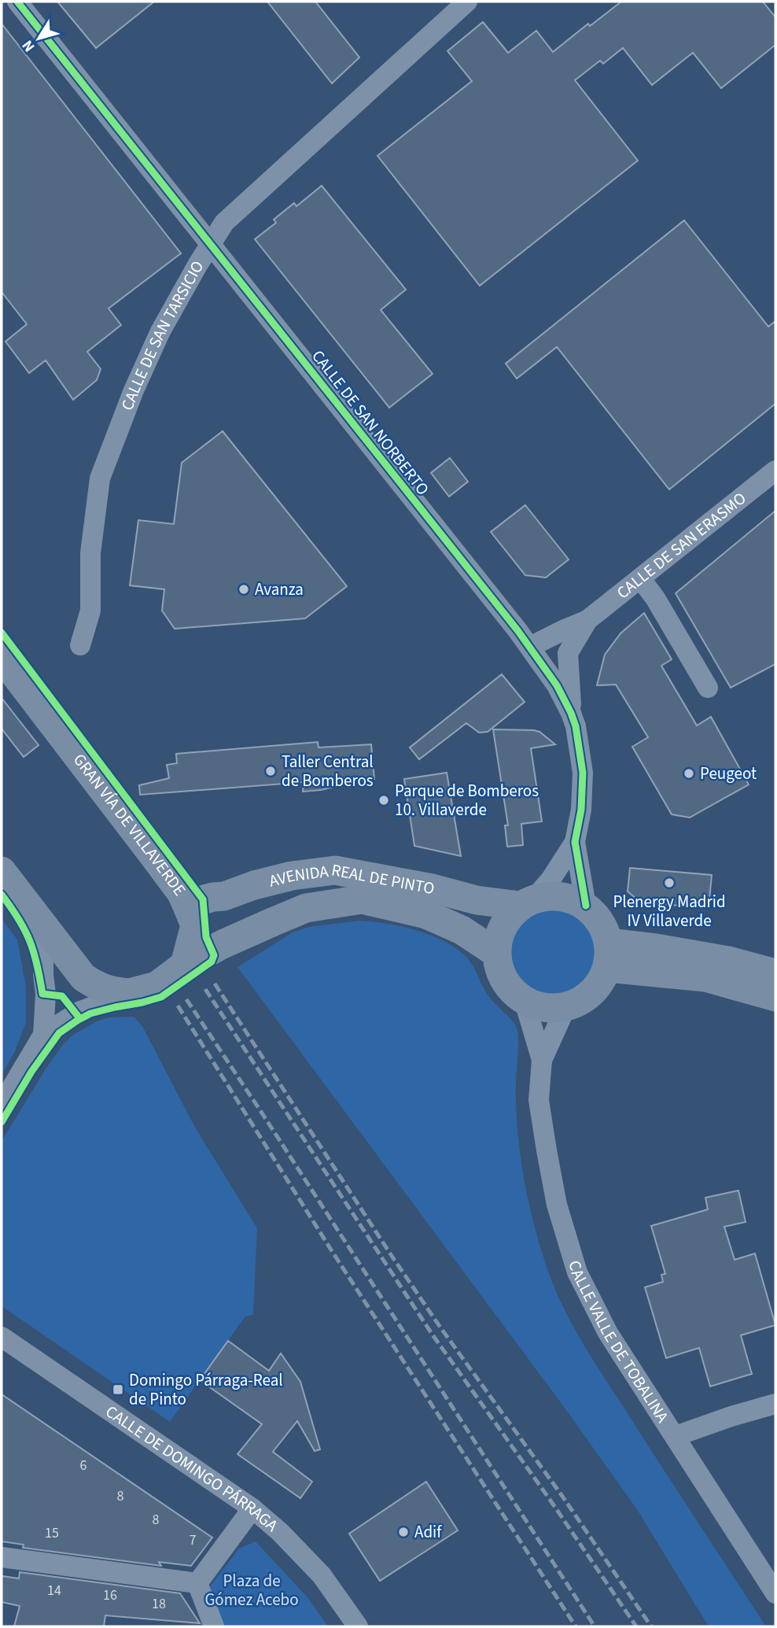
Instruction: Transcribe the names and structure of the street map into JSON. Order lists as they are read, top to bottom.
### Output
{
  "streets": {
    "main road": ["GRAN VÍA DE VILLAVERDE", "AVENIDA REAL DE PINTO"],
    "street": [
      "CALLE DE SAN TARSICIO",
      "CALLE DE SAN NORBERTO",
      "CALLE DE SAN ERASMO",
      "CALLE VALLE DE TOBALINA",
      "CALLE DE DOMINGO PÁRRAGA"
    ]
  },
  "crossings": [
    ["CALLE DE SAN TARSICIO", "CALLE DE SAN NORBERTO"],
    ["CALLE DE SAN NORBERTO", "CALLE DE SAN ERASMO"],
    ["CALLE DE SAN NORBERTO", "AVENIDA REAL DE PINTO"],
    ["CALLE DE SAN NORBERTO", "CALLE VALLE DE TOBALINA"],
    ["GRAN VÍA DE VILLAVERDE", "AVENIDA REAL DE PINTO"],
    ["AVENIDA REAL DE PINTO", "CALLE VALLE DE TOBALINA"]
  ],
  "parks": ["Plaza de Gómez Acebo"],
  "places": {
    "other": [
      "Avanza",
      "Taller Central de Bomberos",
      "Peugeot",
      "Parque de Bomberos 10. Villaverde",
      "Plenergy Madrid IV Villaverde",
      "Adif"
    ],
    "transit": ["Domingo Párraga-Real de Pinto"]
  },
  "house_numbers": [
    "6",
    "8",
    "8",
    "15",
    "7",
    "14",
    "16",
    "18"
  ],
  "north": "bottom left"
}
